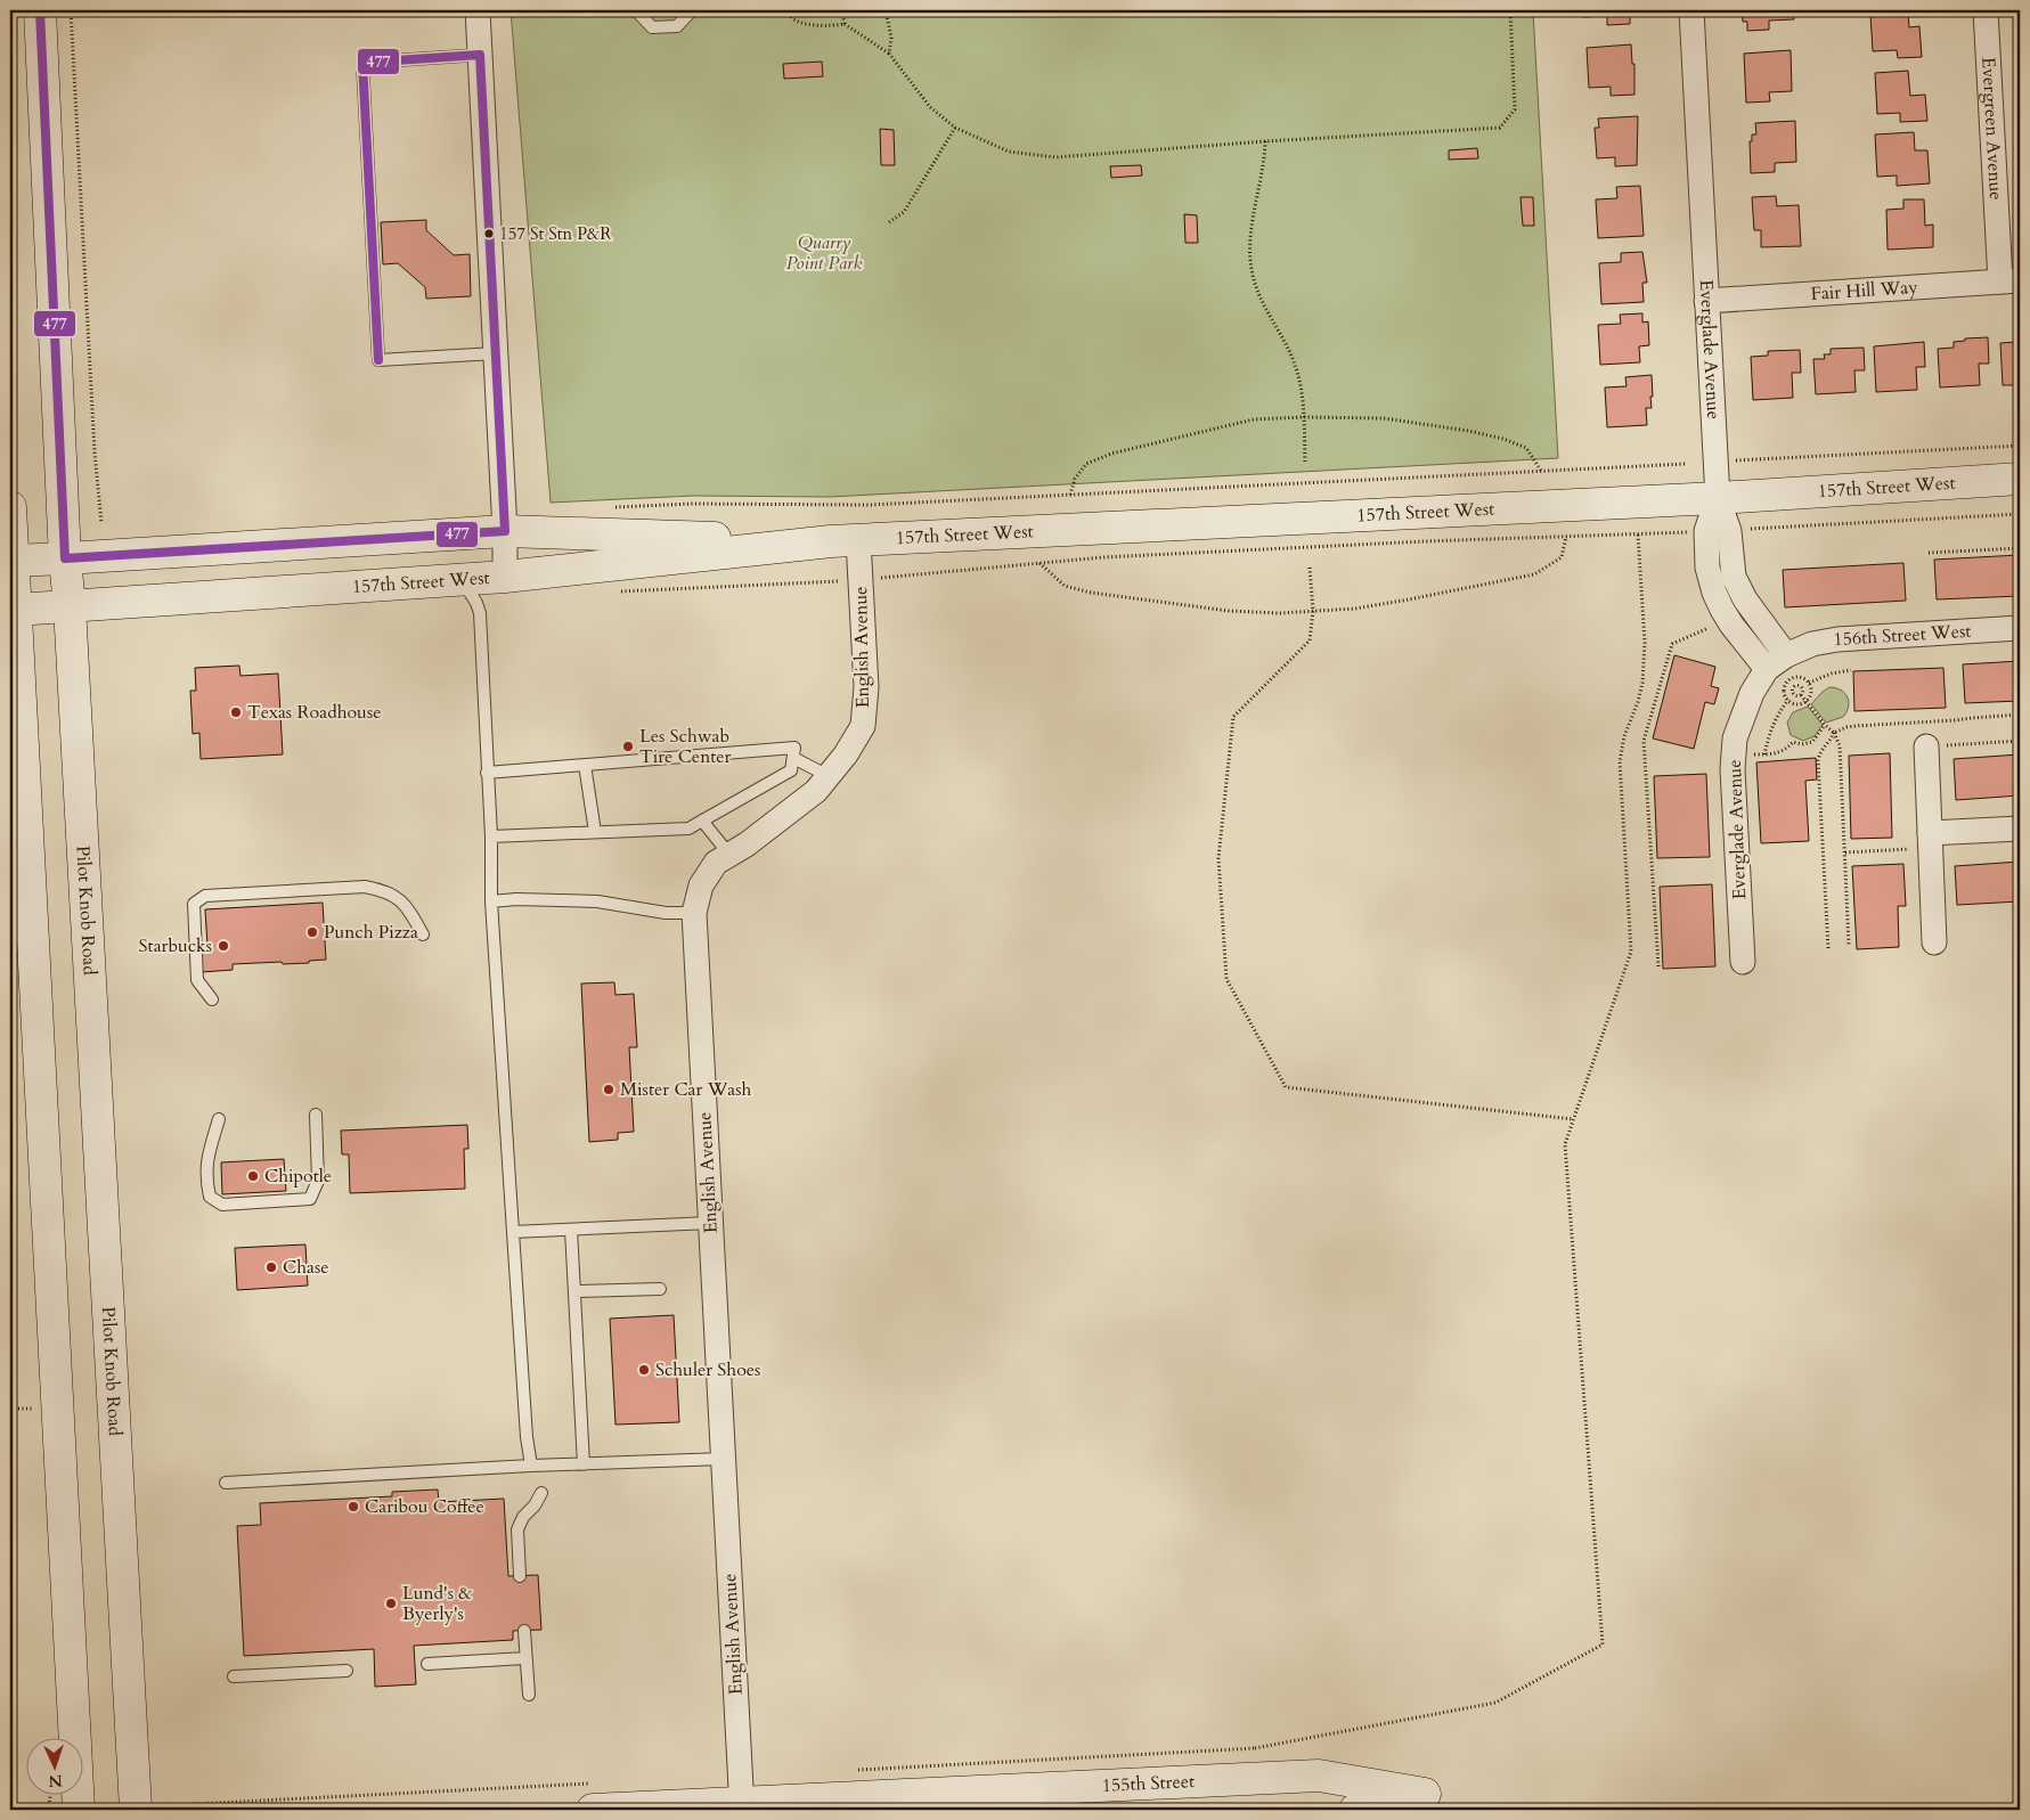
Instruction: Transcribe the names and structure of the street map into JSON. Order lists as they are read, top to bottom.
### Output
{
  "streets": {
    "street": [
      "Evergreen Avenue",
      "Fair Hill Way",
      "Everglade Avenue",
      "157th Street West",
      "156th Street West",
      "English Avenue",
      "Pilot Knob Road",
      "155th Street"
    ]
  },
  "crossings": [
    ["Evergreen Avenue", "Fair Hill Way"],
    ["Fair Hill Way", "Everglade Avenue"],
    ["Everglade Avenue", "157th Street West"],
    ["Everglade Avenue", "156th Street West"],
    ["157th Street West", "English Avenue"],
    ["157th Street West", "Pilot Knob Road"],
    ["English Avenue", "155th Street"]
  ],
  "parks": ["Quarry Point Park"],
  "places": [
    "157 St Stn P&R",
    "Texas Roadhouse",
    "Les Schwab Tire Center",
    "Punch Pizza",
    "Starbucks",
    "Mister Car Wash",
    "Chipotle",
    "Chase",
    "Schuler Shoes",
    "Caribou Coffee",
    "Lund's & Byerly's"
  ],
  "lines": ["transit line 477"],
  "north": "bottom"
}
